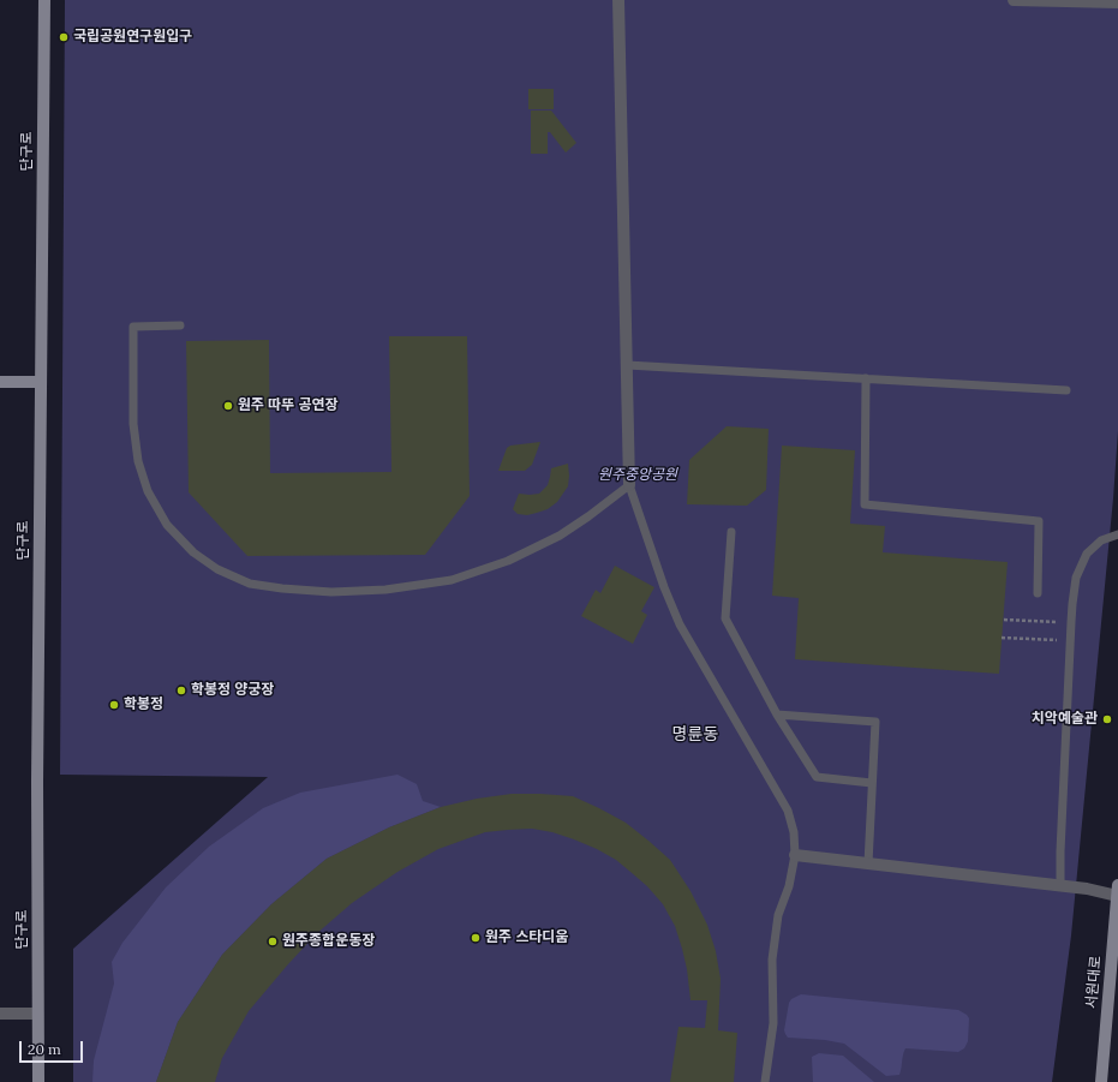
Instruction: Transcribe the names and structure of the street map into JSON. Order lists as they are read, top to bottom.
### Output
{
  "streets": {
    "street": ["단구로", "서원대로"]
  },
  "districts": ["명륜동"],
  "parks": ["원주중앙공원"],
  "places": [
    "국립공원연구원입구",
    "원주 따뚜 공연장",
    "학봉정 양궁장",
    "학봉정",
    "치악예술관",
    "원주 스타디움",
    "원주종합운동장"
  ],
  "scale_bar": "20 m"
}
